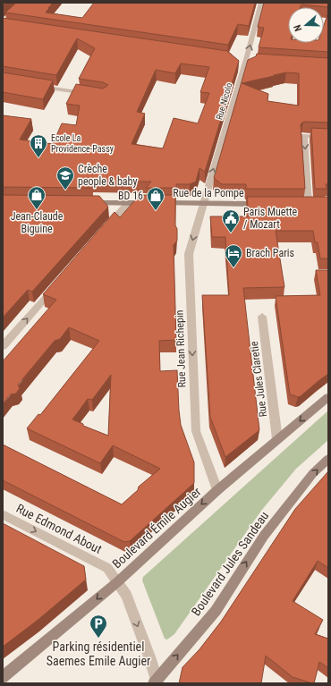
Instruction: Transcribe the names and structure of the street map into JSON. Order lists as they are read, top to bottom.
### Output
{
  "streets": {
    "street": [
      "Rue Nicolo",
      "Rue de la Pompe",
      "Rue Jean Richepin",
      "Rue Jules Claretie",
      "Boulevard Émile Augier",
      "Rue Edmond About",
      "Boulevard Jules Sandeau"
    ]
  },
  "crossings": [
    ["Rue Nicolo", "Rue de la Pompe"],
    ["Rue Nicolo", "Rue Jean Richepin"],
    ["Rue de la Pompe", "Rue Jean Richepin"],
    ["Rue Jean Richepin", "Boulevard Émile Augier"],
    ["Rue Jules Claretie", "Boulevard Émile Augier"],
    ["Boulevard Émile Augier", "Rue Edmond About"],
    ["Rue Edmond About", "Boulevard Jules Sandeau"]
  ],
  "one_way": [
    "Rue Nicolo",
    "Rue Jean Richepin",
    "Boulevard Émile Augier",
    "Rue Edmond About",
    "Boulevard Jules Sandeau"
  ],
  "places": {
    "building": ["Ecole La Providence-Passy"],
    "school or university": ["Crèche people & baby"],
    "shop": ["Jean-Claude Biguine", "BD 16"],
    "public building": ["Paris Muette / Mozart"],
    "hotel": ["Brach Paris"],
    "parking": ["Parking résidentiel Saemes Emile Augier"]
  },
  "north": "left"
}
